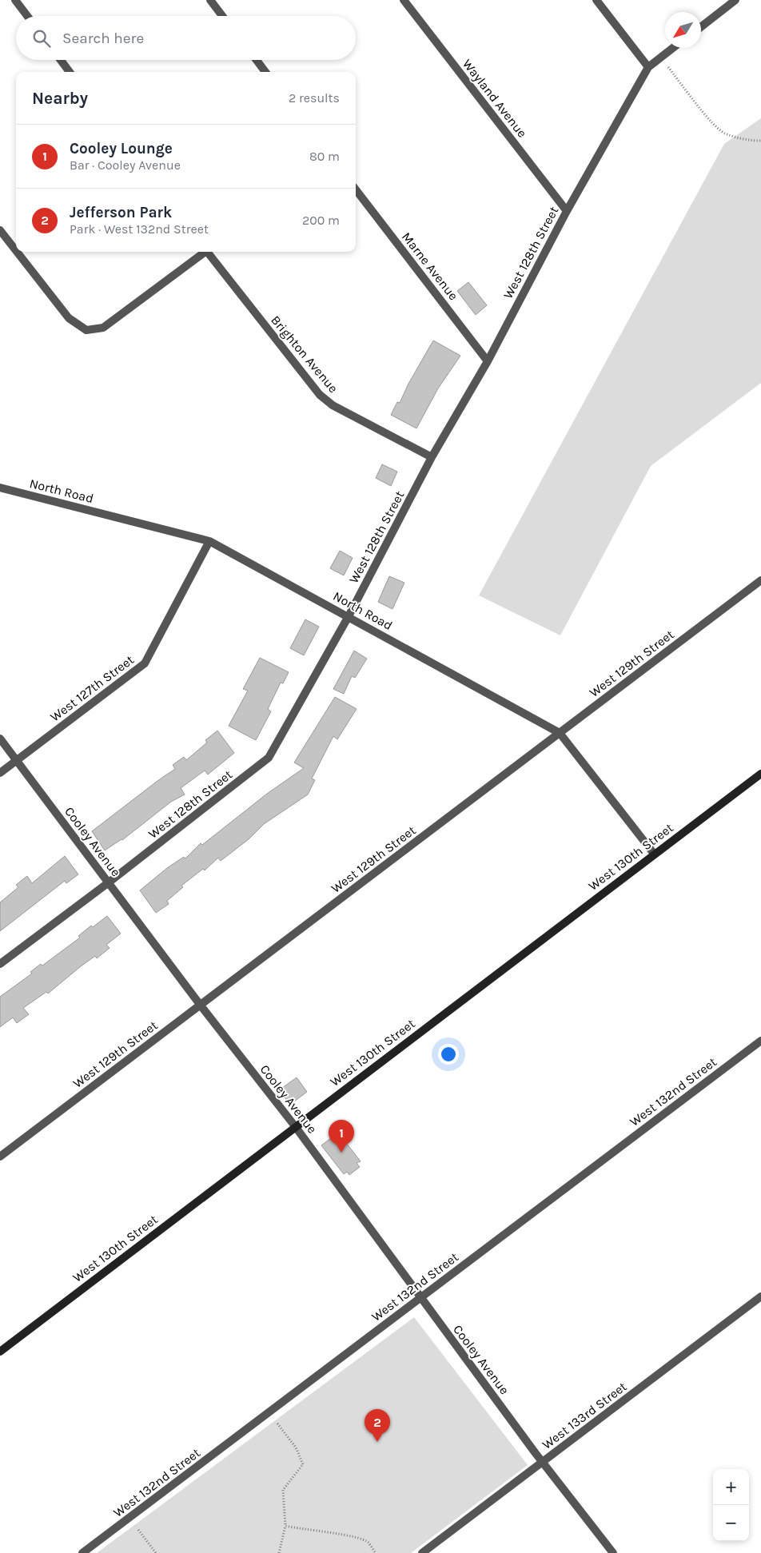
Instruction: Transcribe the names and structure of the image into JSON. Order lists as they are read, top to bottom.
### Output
{
  "streets": {
    "main road": ["West 130th Street"],
    "street": [
      "Wayland Avenue",
      "West 128th Street",
      "Marne Avenue",
      "Brighton Avenue",
      "North Road",
      "West 129th Street",
      "West 127th Street",
      "Cooley Avenue",
      "West 132nd Street",
      "West 133rd Street"
    ]
  },
  "crossings": [
    ["Wayland Avenue", "West 128th Street"],
    ["West 128th Street", "Marne Avenue"],
    ["West 128th Street", "Brighton Avenue"],
    ["West 128th Street", "North Road"],
    ["West 128th Street", "Cooley Avenue"],
    ["North Road", "West 129th Street"],
    ["North Road", "West 127th Street"],
    ["North Road", "West 130th Street"],
    ["West 129th Street", "Cooley Avenue"],
    ["West 127th Street", "Cooley Avenue"],
    ["Cooley Avenue", "West 130th Street"],
    ["Cooley Avenue", "West 132nd Street"],
    ["Cooley Avenue", "West 133rd Street"]
  ],
  "north": "bottom left",
  "page": {
    "search": "Search here",
    "heading": ["Nearby", "2 results"],
    "list": [
      {
        "mark": "1",
        "name": "Cooley Lounge",
        "note": "Bar · Cooley Avenue",
        "value": "80 m"
      },
      {
        "mark": "2",
        "name": "Jefferson Park",
        "note": "Park · West 132nd Street",
        "value": "200 m"
      }
    ],
    "pins": ["1", "2"],
    "map_buttons": ["+", "−"]
  }
}
